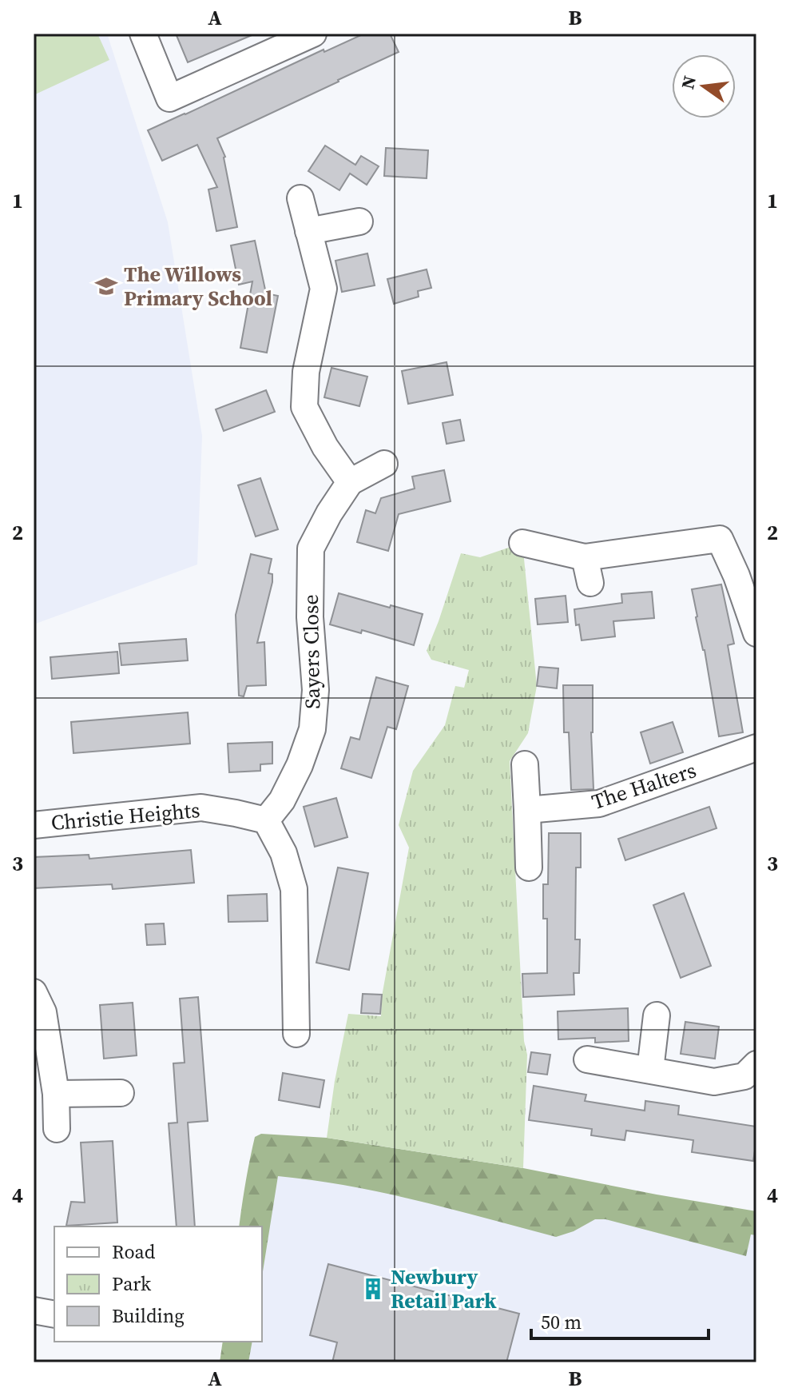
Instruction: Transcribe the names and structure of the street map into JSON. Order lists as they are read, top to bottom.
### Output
{
  "streets": {
    "street": ["Sayers Close", "The Halters", "Christie Heights"]
  },
  "crossings": [
    ["Sayers Close", "Christie Heights"]
  ],
  "places": {
    "school or university": ["The Willows Primary School"],
    "building": ["Newbury Retail Park"]
  },
  "legend": ["Road", "Park", "Building"],
  "scale_bar": "50 m",
  "north": "left",
  "grid": {
    "columns": ["A", "B"],
    "rows": [
      "1",
      "2",
      "3",
      "4"
    ]
  }
}
